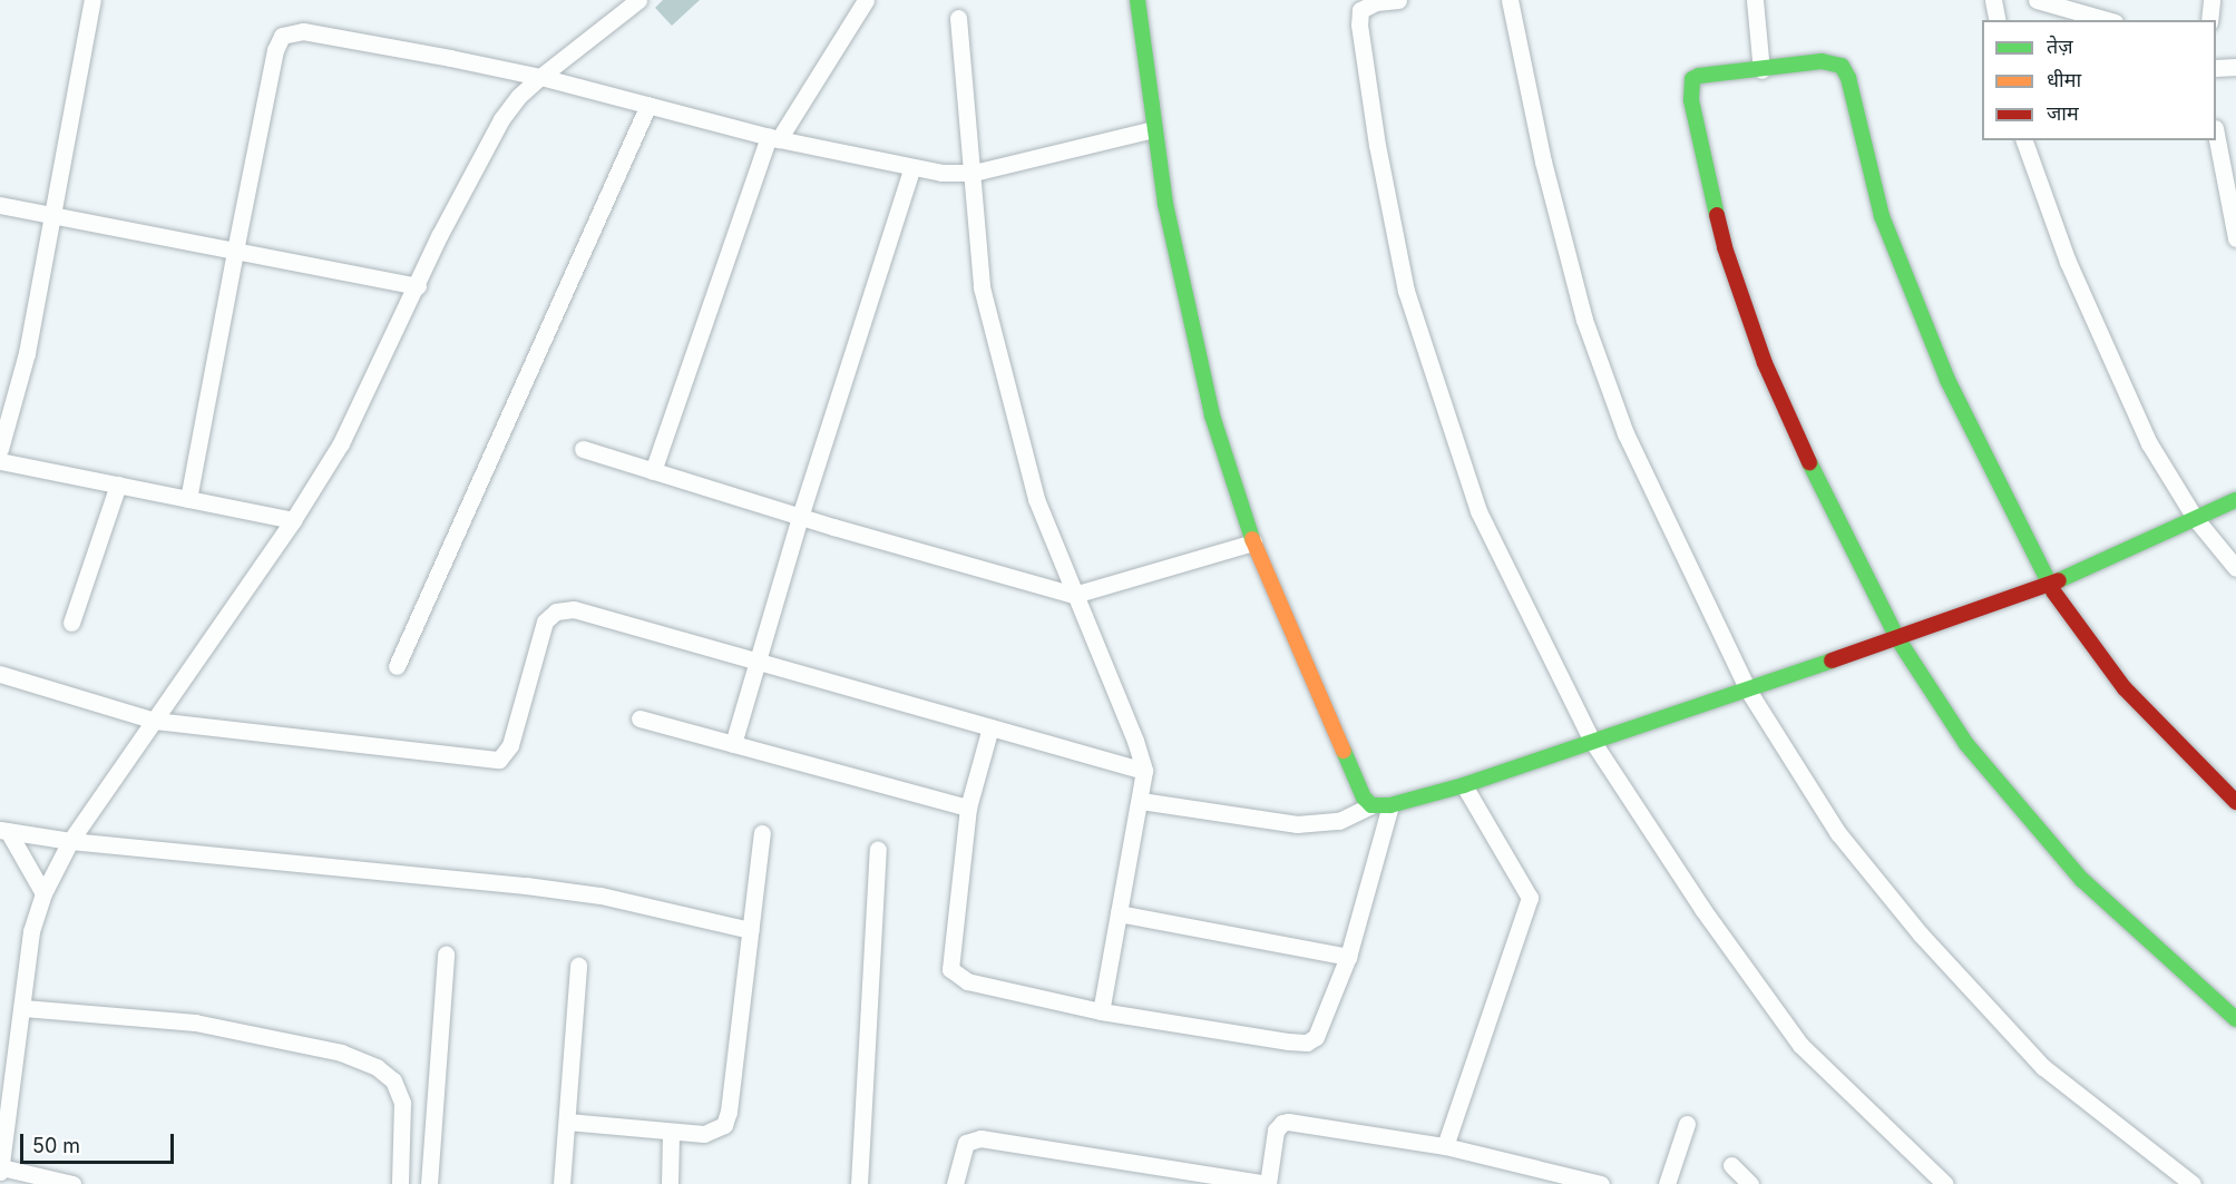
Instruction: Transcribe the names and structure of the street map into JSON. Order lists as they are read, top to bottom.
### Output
{
  "legend": ["तेज़", "धीमा", "जाम"],
  "scale_bar": "50 m"
}
